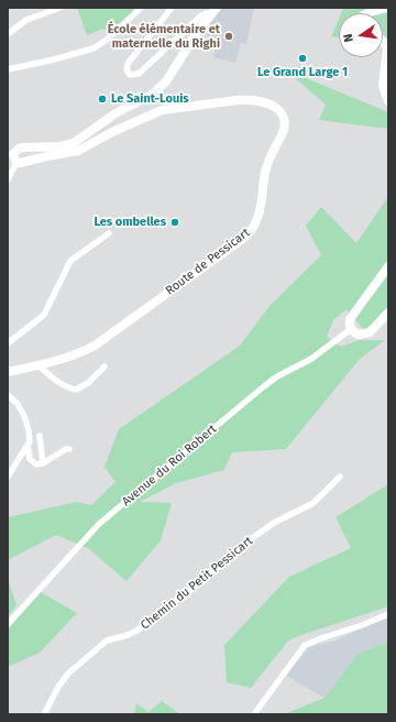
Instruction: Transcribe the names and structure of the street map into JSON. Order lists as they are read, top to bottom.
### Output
{
  "streets": {
    "street": ["Route de Pessicart", "Avenue du Roi Robert", "Chemin du Petit Pessicart"]
  },
  "places": [
    "École élémentaire et maternelle du Righi",
    "Le Grand Large 1",
    "Le Saint-Louis",
    "Les ombelles"
  ],
  "north": "left"
}
